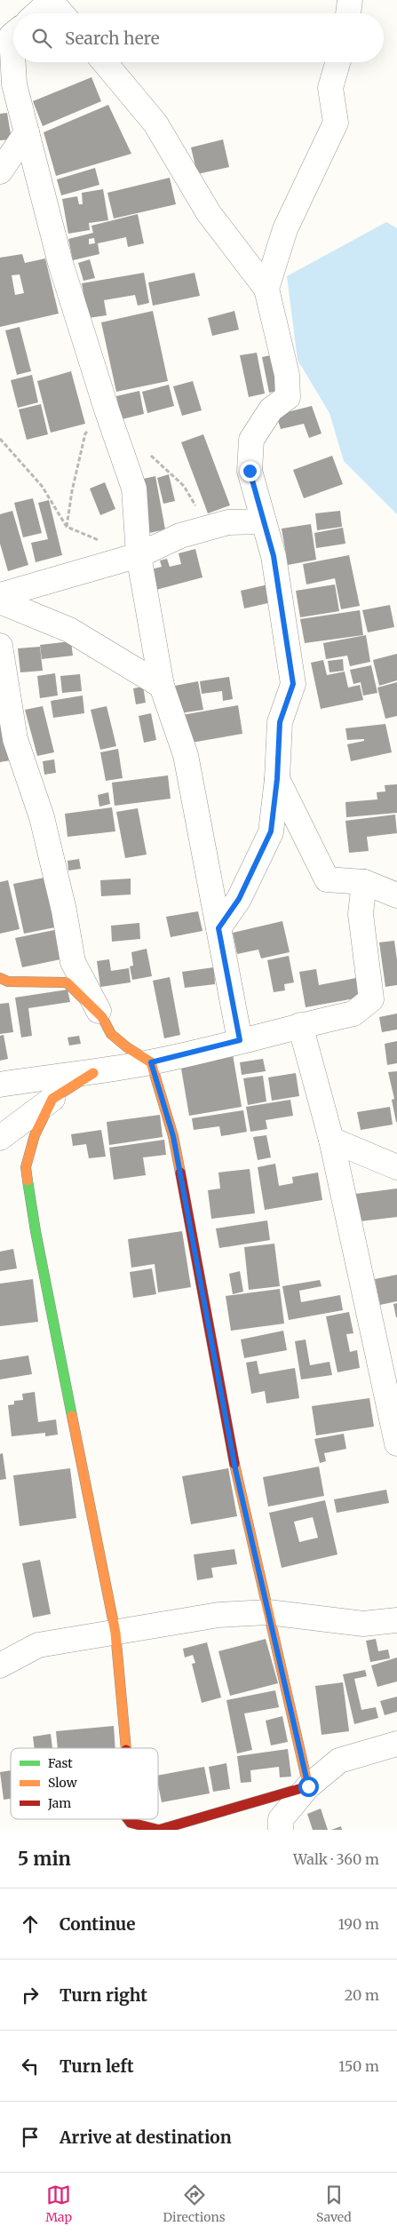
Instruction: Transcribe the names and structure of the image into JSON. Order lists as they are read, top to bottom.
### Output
{
  "legend": ["Fast", "Slow", "Jam"],
  "page": {
    "search": "Search here",
    "heading": ["5 min", "Walk · 360 m"],
    "list": [
      ["Continue", "190 m"],
      ["Turn right", "20 m"],
      ["Turn left", "150 m"],
      "Arrive at destination"
    ],
    "nav": ["Map", "Directions", "Saved"]
  }
}
